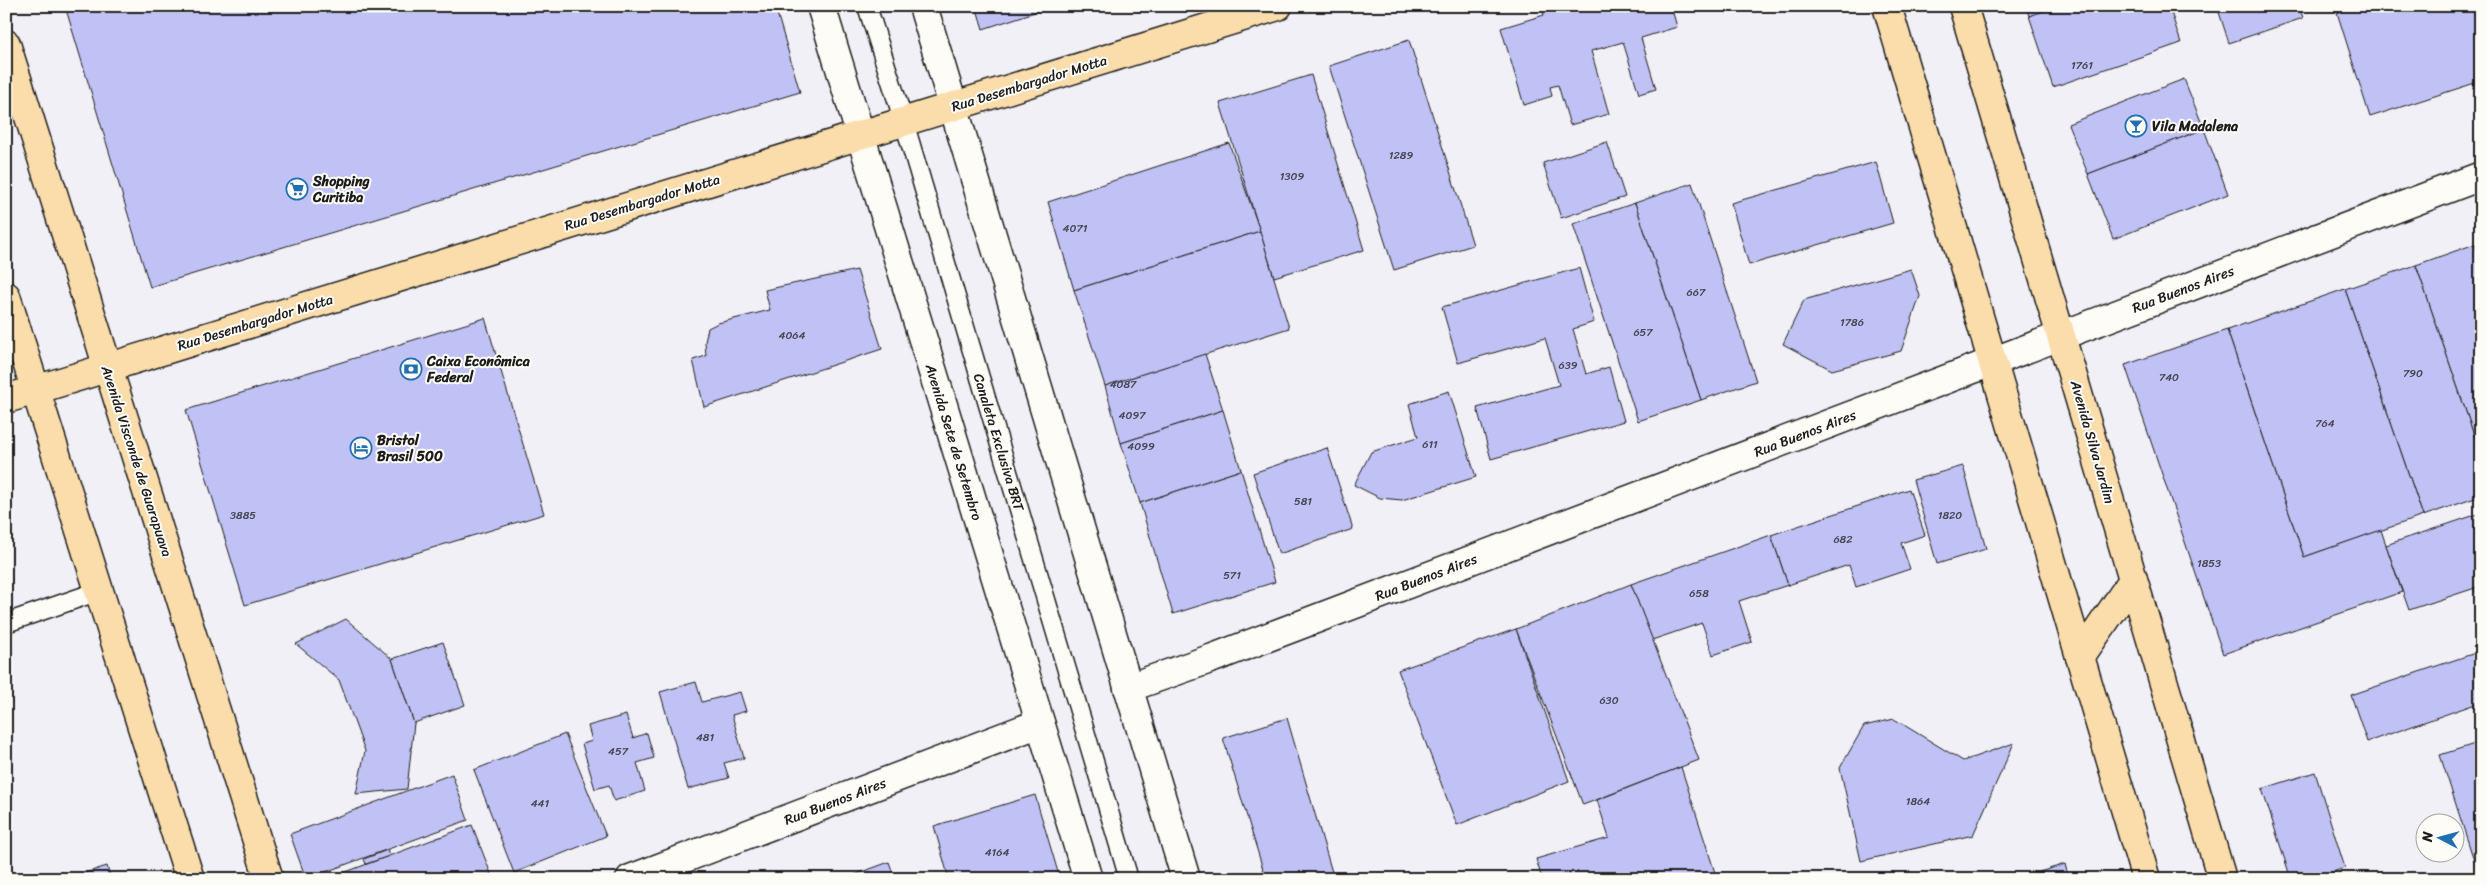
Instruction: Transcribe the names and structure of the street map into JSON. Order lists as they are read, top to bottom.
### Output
{
  "streets": {
    "main road": ["Rua Desembargador Motta", "Avenida Silva Jardim", "Avenida Visconde de Guarapuava"],
    "street": ["Rua Buenos Aires", "Avenida Sete de Setembro"],
    "lane": ["Canaleta Exclusiva BRT"]
  },
  "crossings": [
    ["Rua Desembargador Motta", "Avenida Sete de Setembro"],
    ["Rua Desembargador Motta", "Canaleta Exclusiva BRT"],
    ["Rua Desembargador Motta", "Avenida Visconde de Guarapuava"],
    ["Rua Buenos Aires", "Avenida Sete de Setembro"],
    ["Rua Buenos Aires", "Avenida Silva Jardim"]
  ],
  "places": {
    "bar": ["Vila Madalena"],
    "supermarket": ["Shopping Curitiba"],
    "bank": ["Caixa Econômica Federal"],
    "hotel": ["Bristol Brasil 500"]
  },
  "house_numbers": [
    "1761",
    "1289",
    "1309",
    "4071",
    "667",
    "1786",
    "657",
    "4064",
    "639",
    "790",
    "740",
    "4087",
    "4097",
    "764",
    "611",
    "4099",
    "581",
    "3885",
    "1820",
    "682",
    "1853",
    "571",
    "658",
    "630",
    "481",
    "457",
    "1864",
    "441",
    "4164"
  ],
  "north": "left"
}
